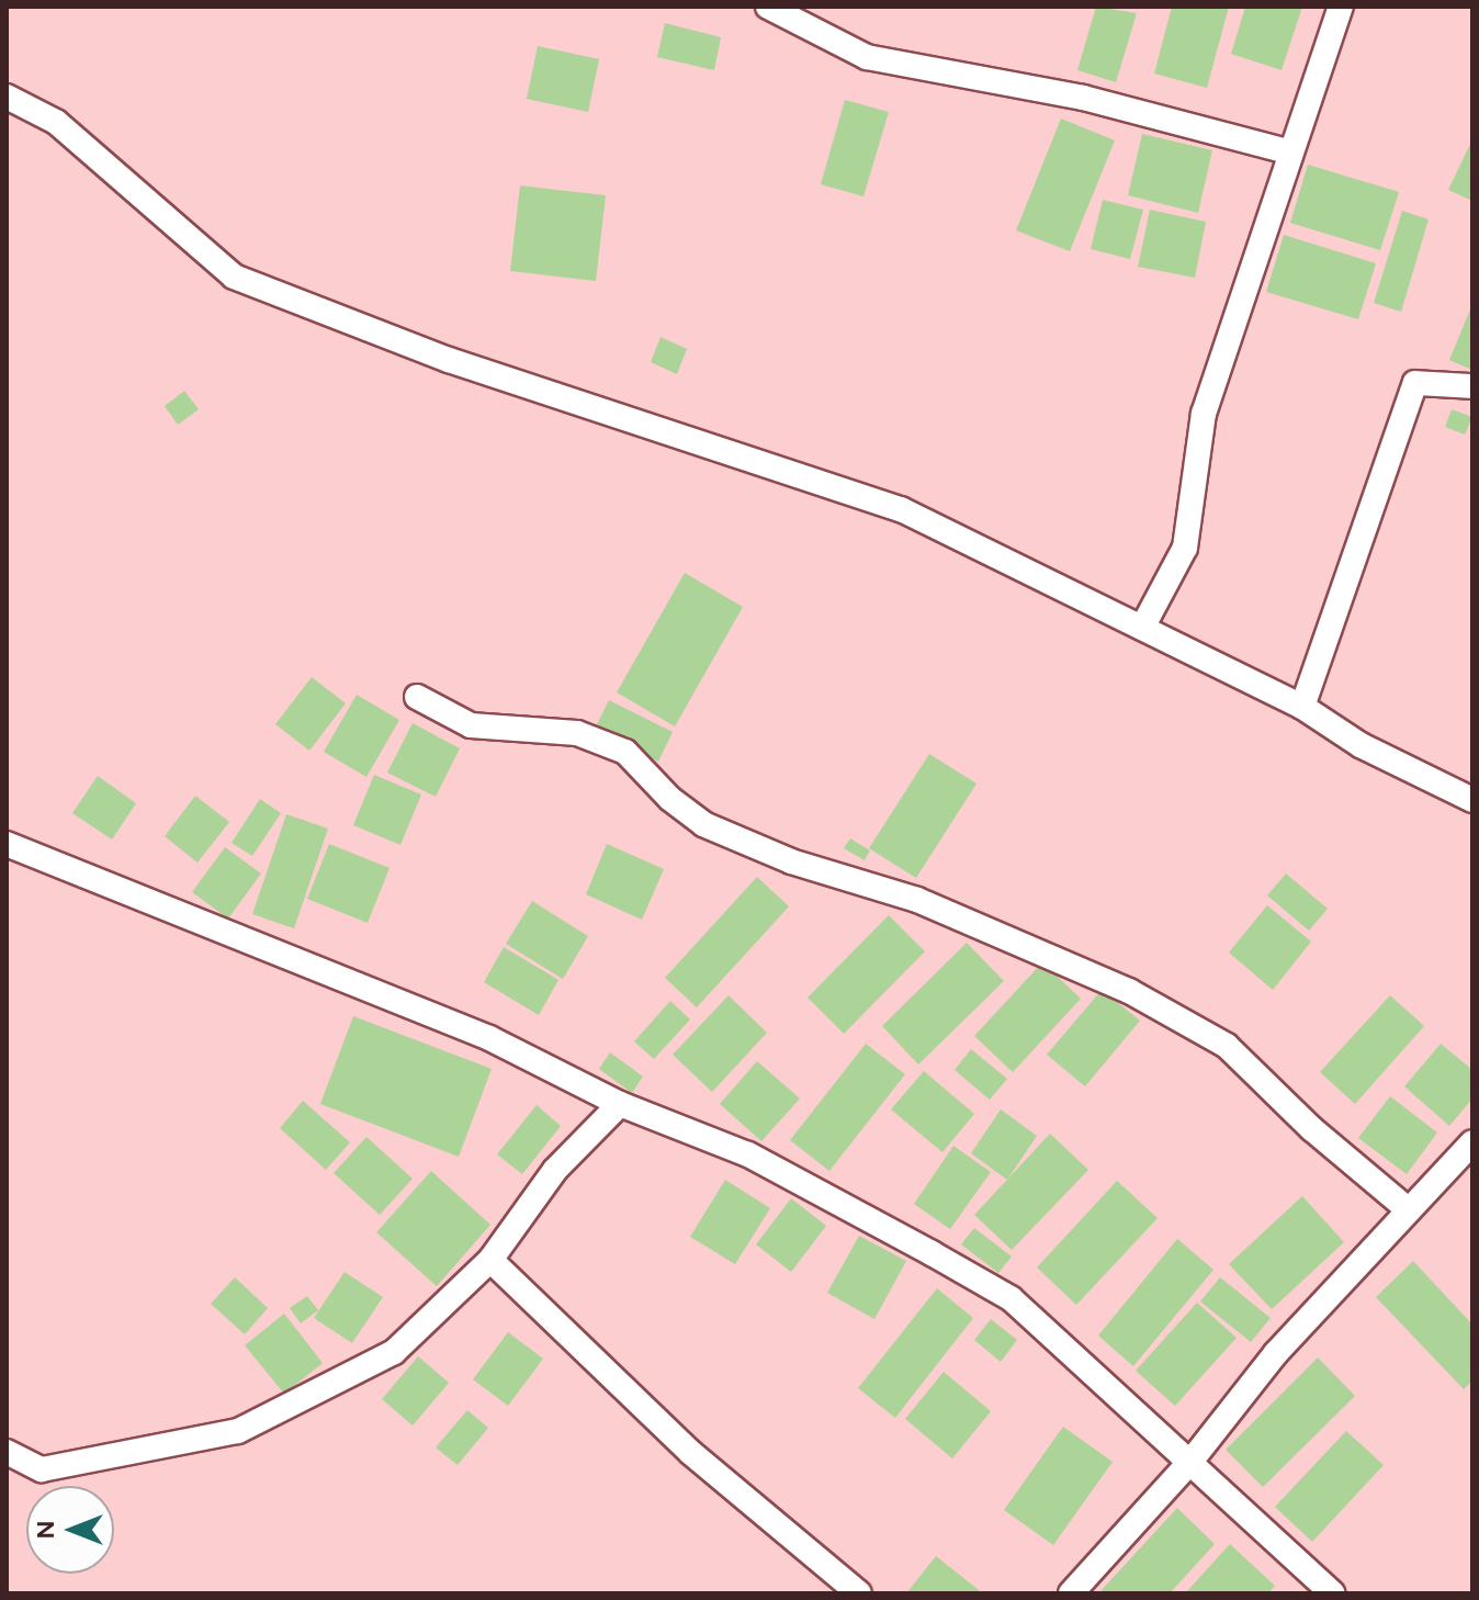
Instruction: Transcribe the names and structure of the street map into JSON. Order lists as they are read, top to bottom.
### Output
{
  "north": "left"
}
